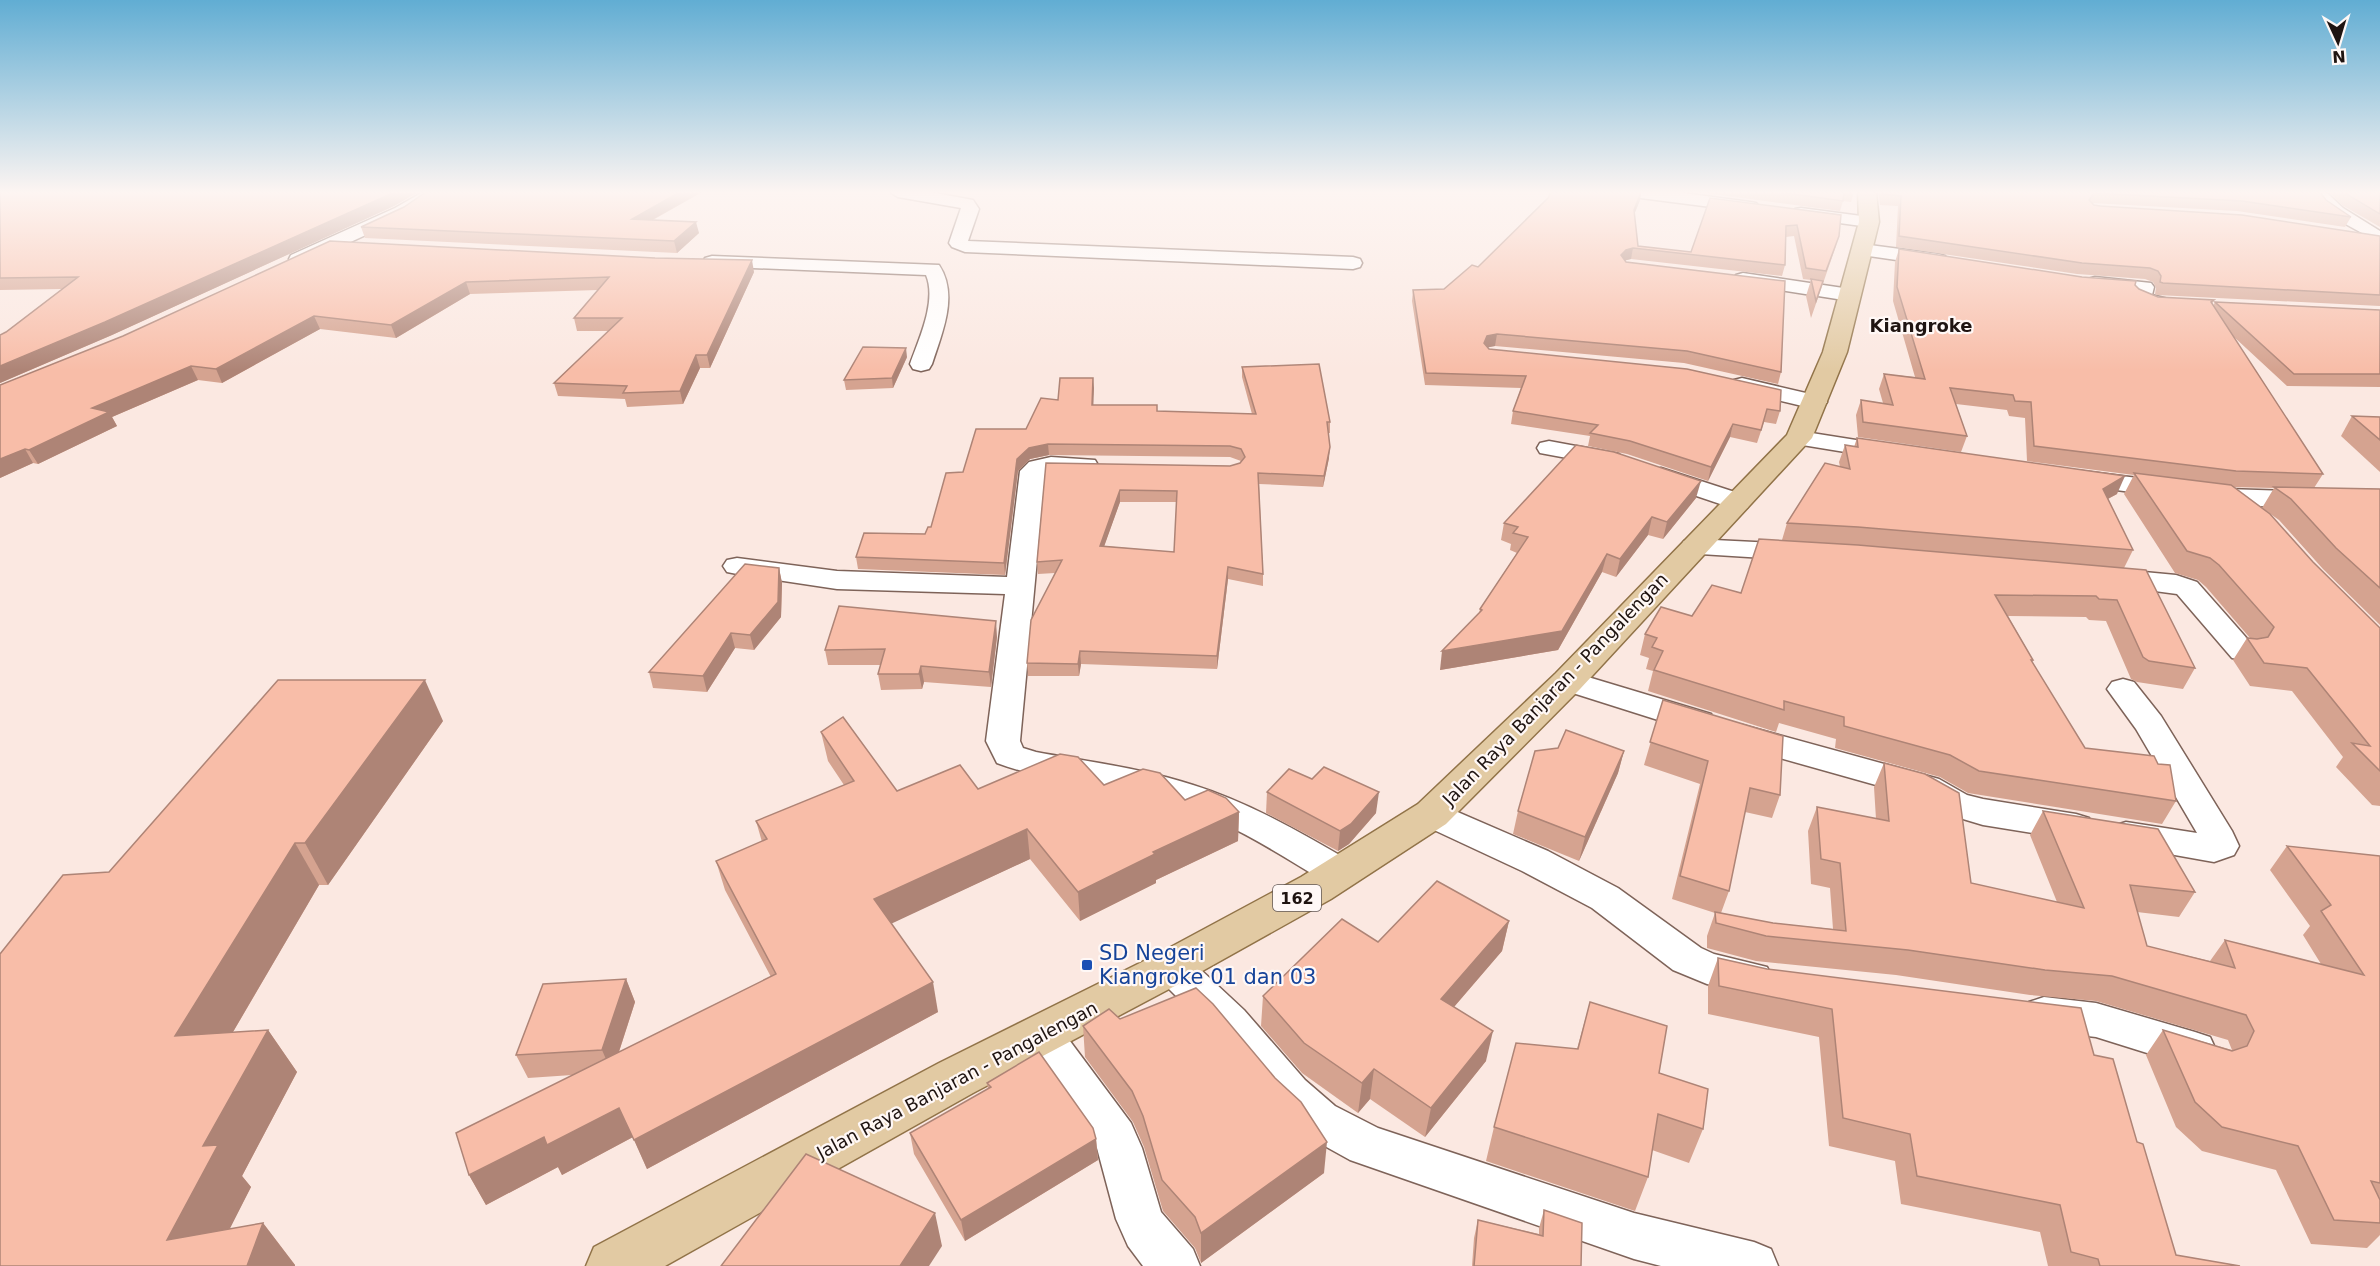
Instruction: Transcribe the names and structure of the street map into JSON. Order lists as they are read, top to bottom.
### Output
{
  "streets": {
    "main road": ["Jalan Raya Banjaran - Pangalengan", "162"]
  },
  "districts": ["Kiangroke"],
  "places": {
    "transit": ["SD Negeri Kiangroke 01 dan 03"]
  },
  "north": "bottom"
}
